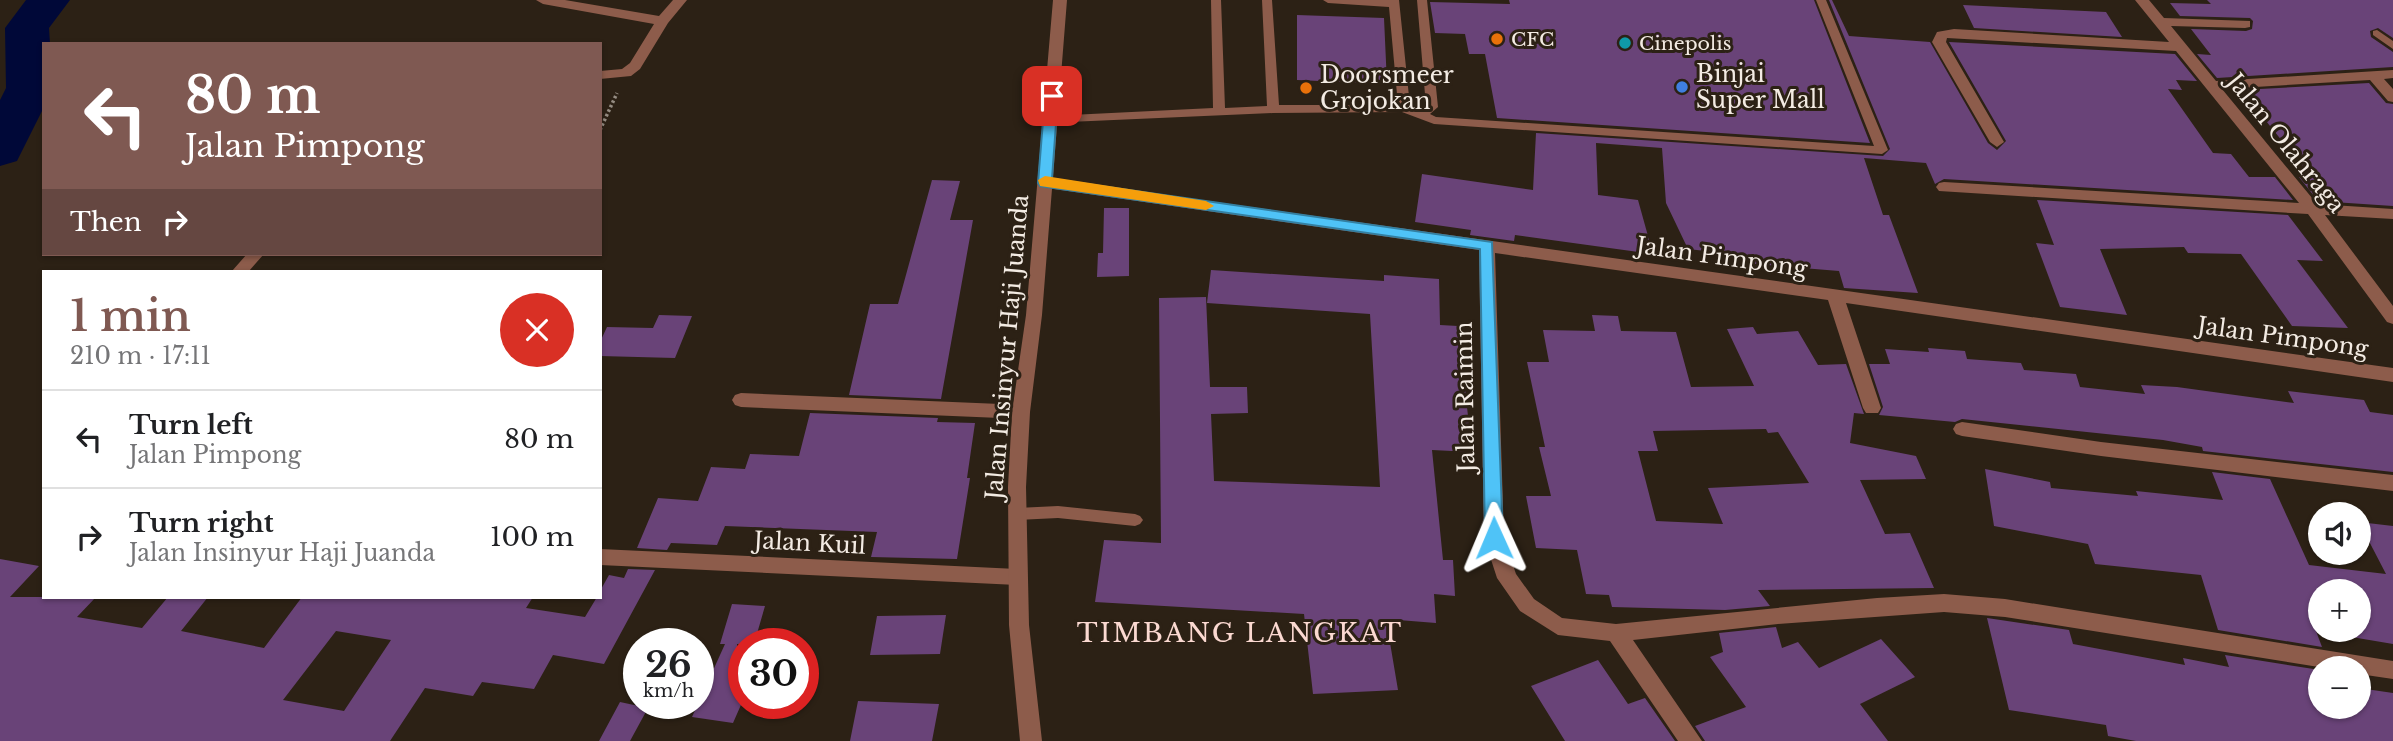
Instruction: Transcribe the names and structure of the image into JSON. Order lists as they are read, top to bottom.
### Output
{
  "streets": {
    "street": [
      "Jalan Olahraga",
      "Jalan Pimpong",
      "Jalan Insinyur Haji Juanda",
      "Jalan Raimin",
      "Jalan Kuil"
    ]
  },
  "crossings": [
    ["Jalan Pimpong", "Jalan Insinyur Haji Juanda"],
    ["Jalan Pimpong", "Jalan Raimin"],
    ["Jalan Insinyur Haji Juanda", "Jalan Kuil"]
  ],
  "districts": ["TIMBANG LANGKAT"],
  "places": [
    "CFC",
    "Cinepolis",
    "Binjai Super Mall",
    "Doorsmeer Grojokan"
  ],
  "page": {
    "turn": ["80 m", "Jalan Pimpong"],
    "then": "Then",
    "heading": ["1 min", "210 m · 17:11"],
    "list": [
      {
        "name": "Turn left",
        "note": "Jalan Pimpong",
        "value": "80 m"
      },
      {
        "name": "Turn right",
        "note": "Jalan Insinyur Haji Juanda",
        "value": "100 m"
      }
    ],
    "map_buttons": ["+", "−"],
    "speed": "26 km/h",
    "limit": "30"
  }
}
